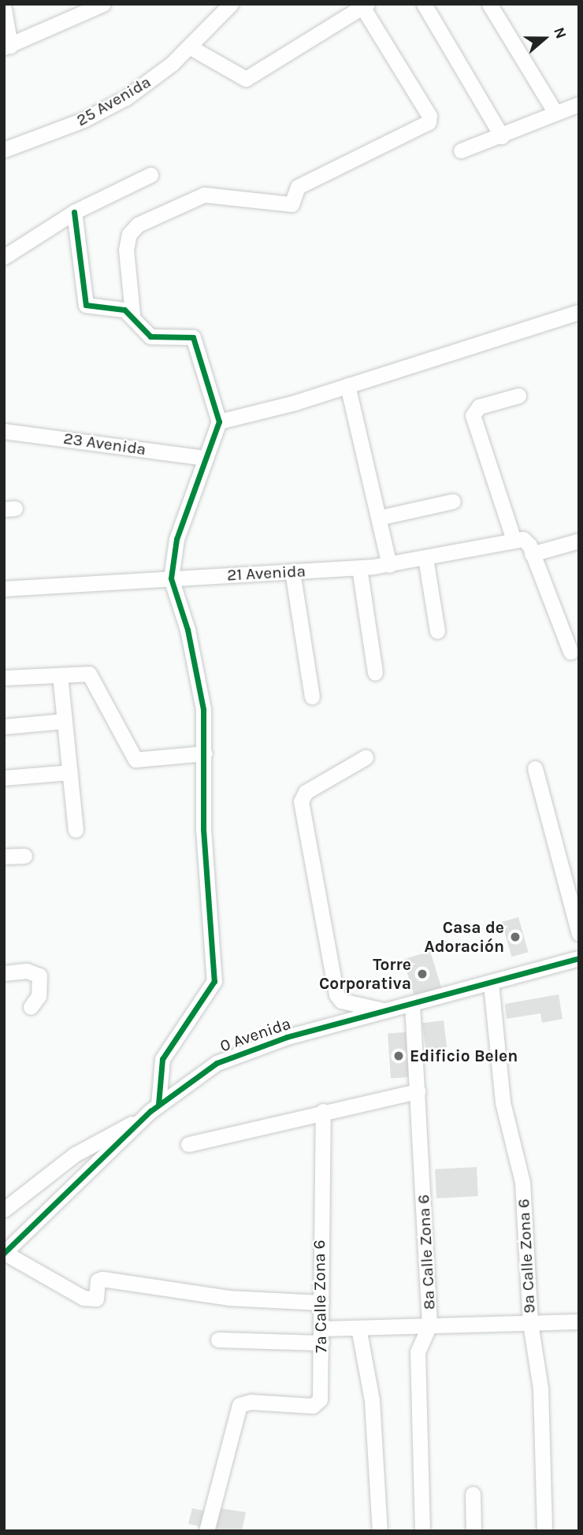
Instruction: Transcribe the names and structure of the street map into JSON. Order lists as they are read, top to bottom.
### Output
{
  "streets": {
    "street": [
      "25 Avenida",
      "23 Avenida",
      "21 Avenida",
      "0 Avenida",
      "8a Calle Zona 6",
      "9a Calle Zona 6",
      "7a Calle Zona 6"
    ]
  },
  "crossings": [
    ["0 Avenida", "8a Calle Zona 6"],
    ["0 Avenida", "9a Calle Zona 6"]
  ],
  "places": ["Casa de Adoración", "Torre Corporativa", "Edificio Belen"],
  "north": "right"
}
